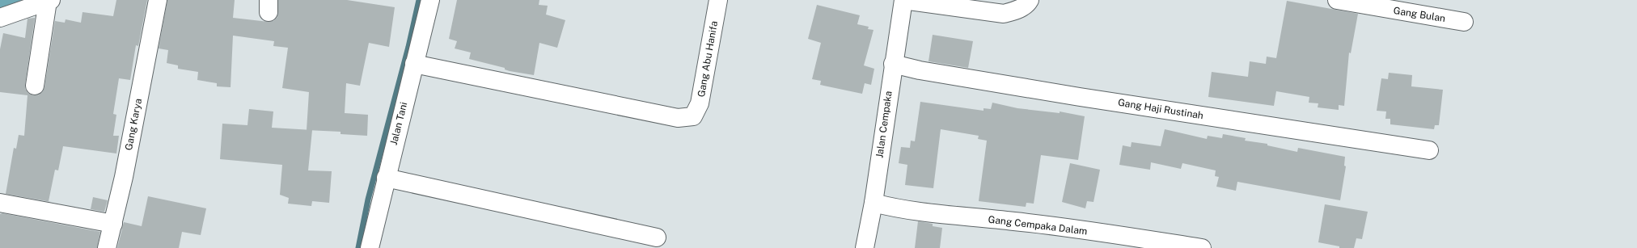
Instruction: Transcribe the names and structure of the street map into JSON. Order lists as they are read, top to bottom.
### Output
{
  "streets": {
    "street": [
      "Gang Bulan",
      "Gang Abu Hanifa",
      "Gang Haji Rustinah",
      "Jalan Tani",
      "Gang Karya",
      "Jalan Cempaka",
      "Gang Cempaka Dalam"
    ]
  },
  "crossings": [
    ["Gang Abu Hanifa", "Jalan Tani"],
    ["Gang Haji Rustinah", "Jalan Cempaka"],
    ["Jalan Cempaka", "Gang Cempaka Dalam"]
  ]
}
